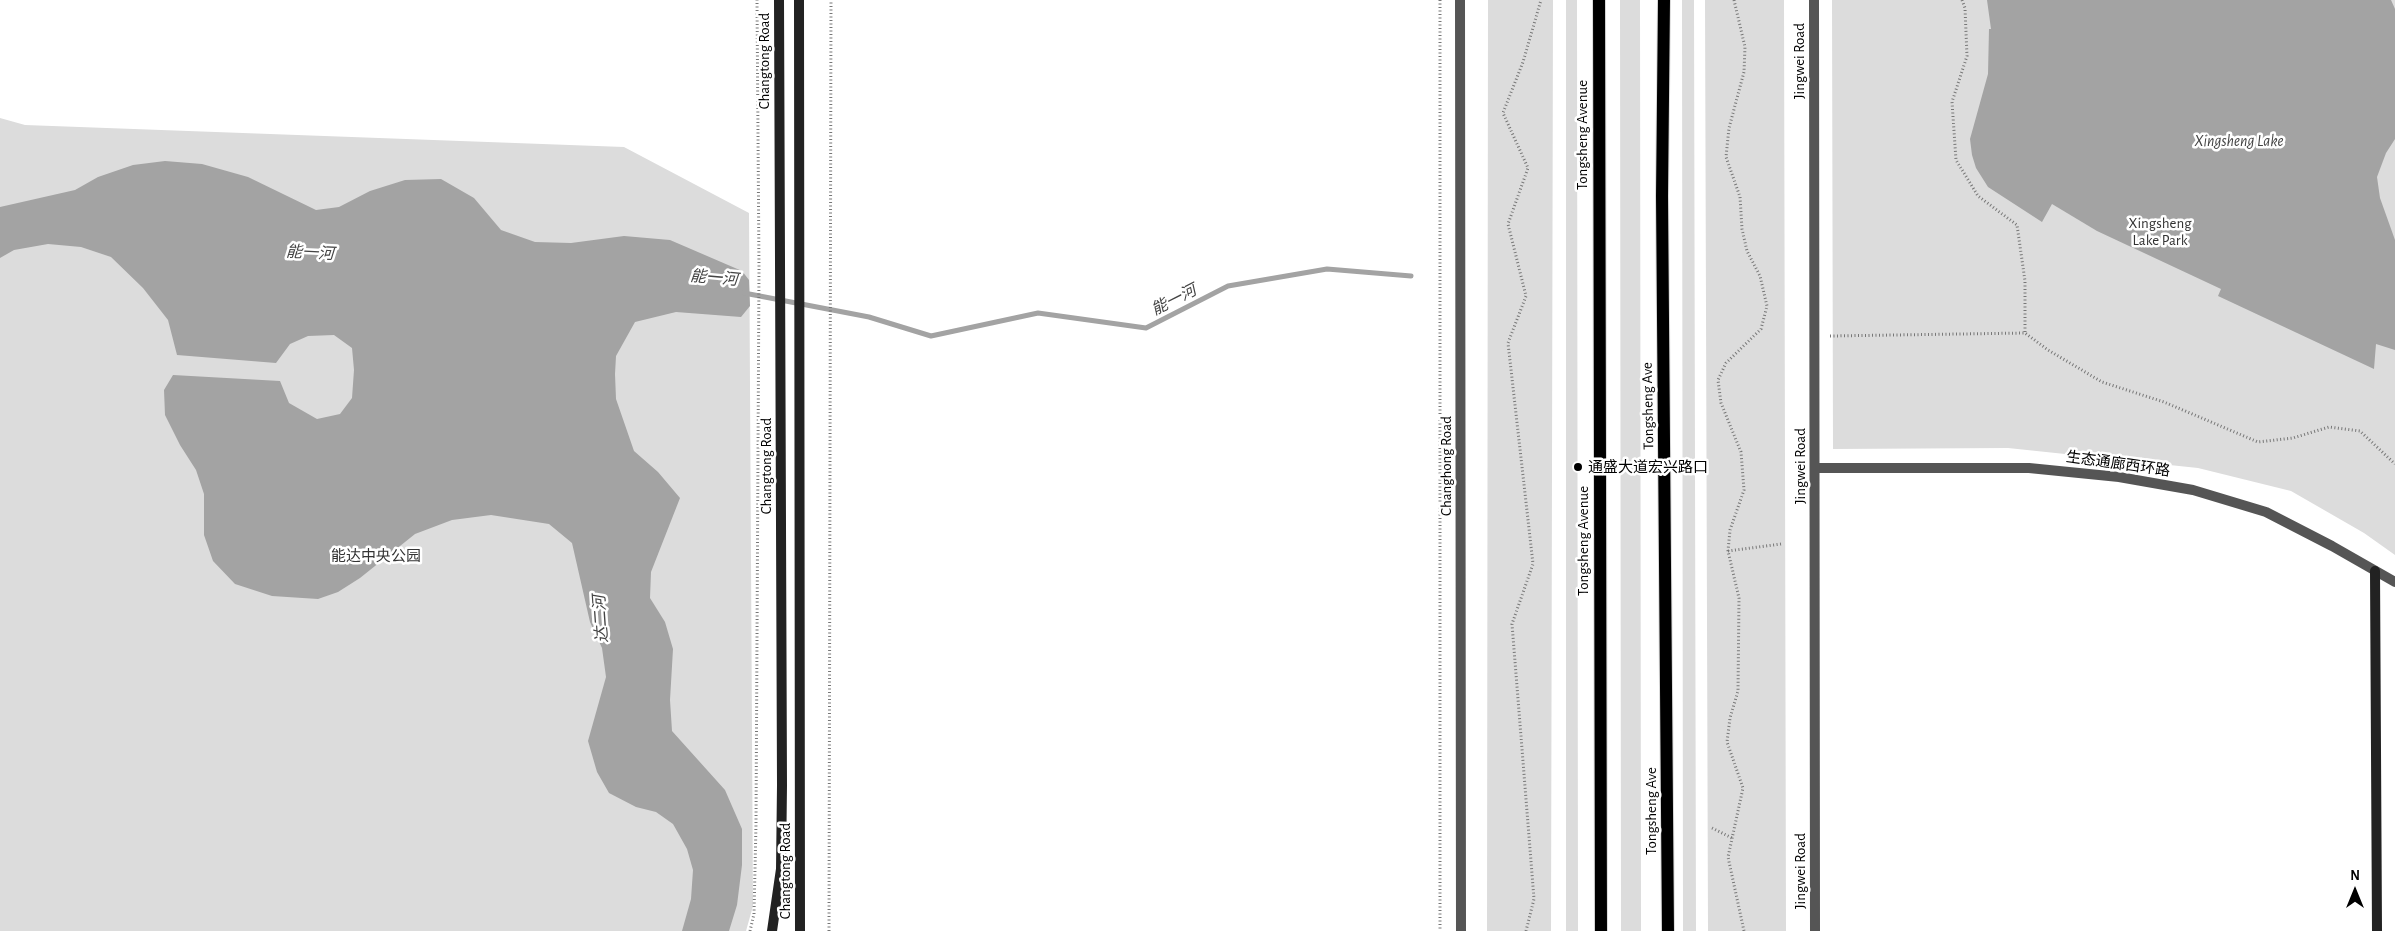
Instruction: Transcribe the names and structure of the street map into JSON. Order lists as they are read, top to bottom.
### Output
{
  "streets": {
    "main road": ["Tongsheng Avenue", "Tongsheng Ave"],
    "street": [
      "Changtong Road",
      "Jingwei Road",
      "生态通廊西环路",
      "Changhong Road"
    ]
  },
  "crossings": [
    ["Jingwei Road", "生态通廊西环路"]
  ],
  "water": ["Xingsheng Lake", "能一河", "达二河"],
  "parks": ["Xingsheng Lake Park", "能达中央公园"],
  "places": ["通盛大道宏兴路口"],
  "north": "top"
}
